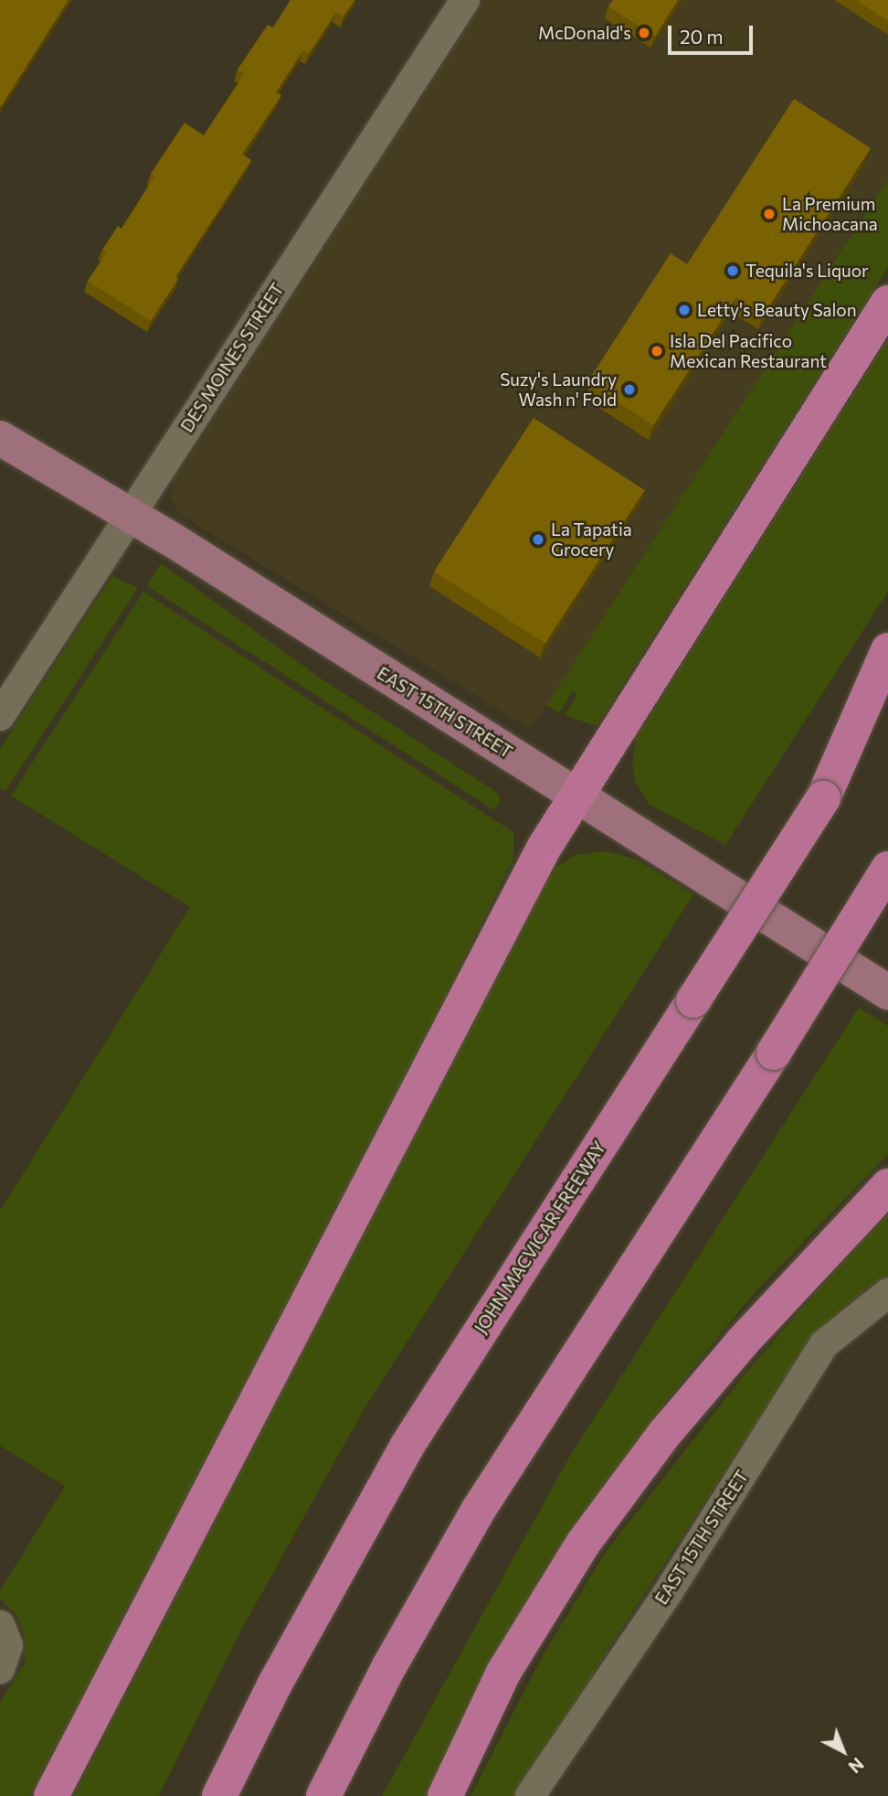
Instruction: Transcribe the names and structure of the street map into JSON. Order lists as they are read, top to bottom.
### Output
{
  "streets": {
    "highway": ["JOHN MACVICAR FREEWAY"],
    "main road": ["EAST 15TH STREET"],
    "street": ["DES MOINES STREET"]
  },
  "crossings": [
    ["DES MOINES STREET", "EAST 15TH STREET"]
  ],
  "places": [
    "McDonald's",
    "La Premium Michoacana",
    "Tequila's Liquor",
    "Letty's Beauty Salon",
    "Isla Del Pacifico Mexican Restaurant",
    "Suzy's Laundry Wash n' Fold",
    "La Tapatia Grocery"
  ],
  "scale_bar": "20 m",
  "north": "bottom right"
}
